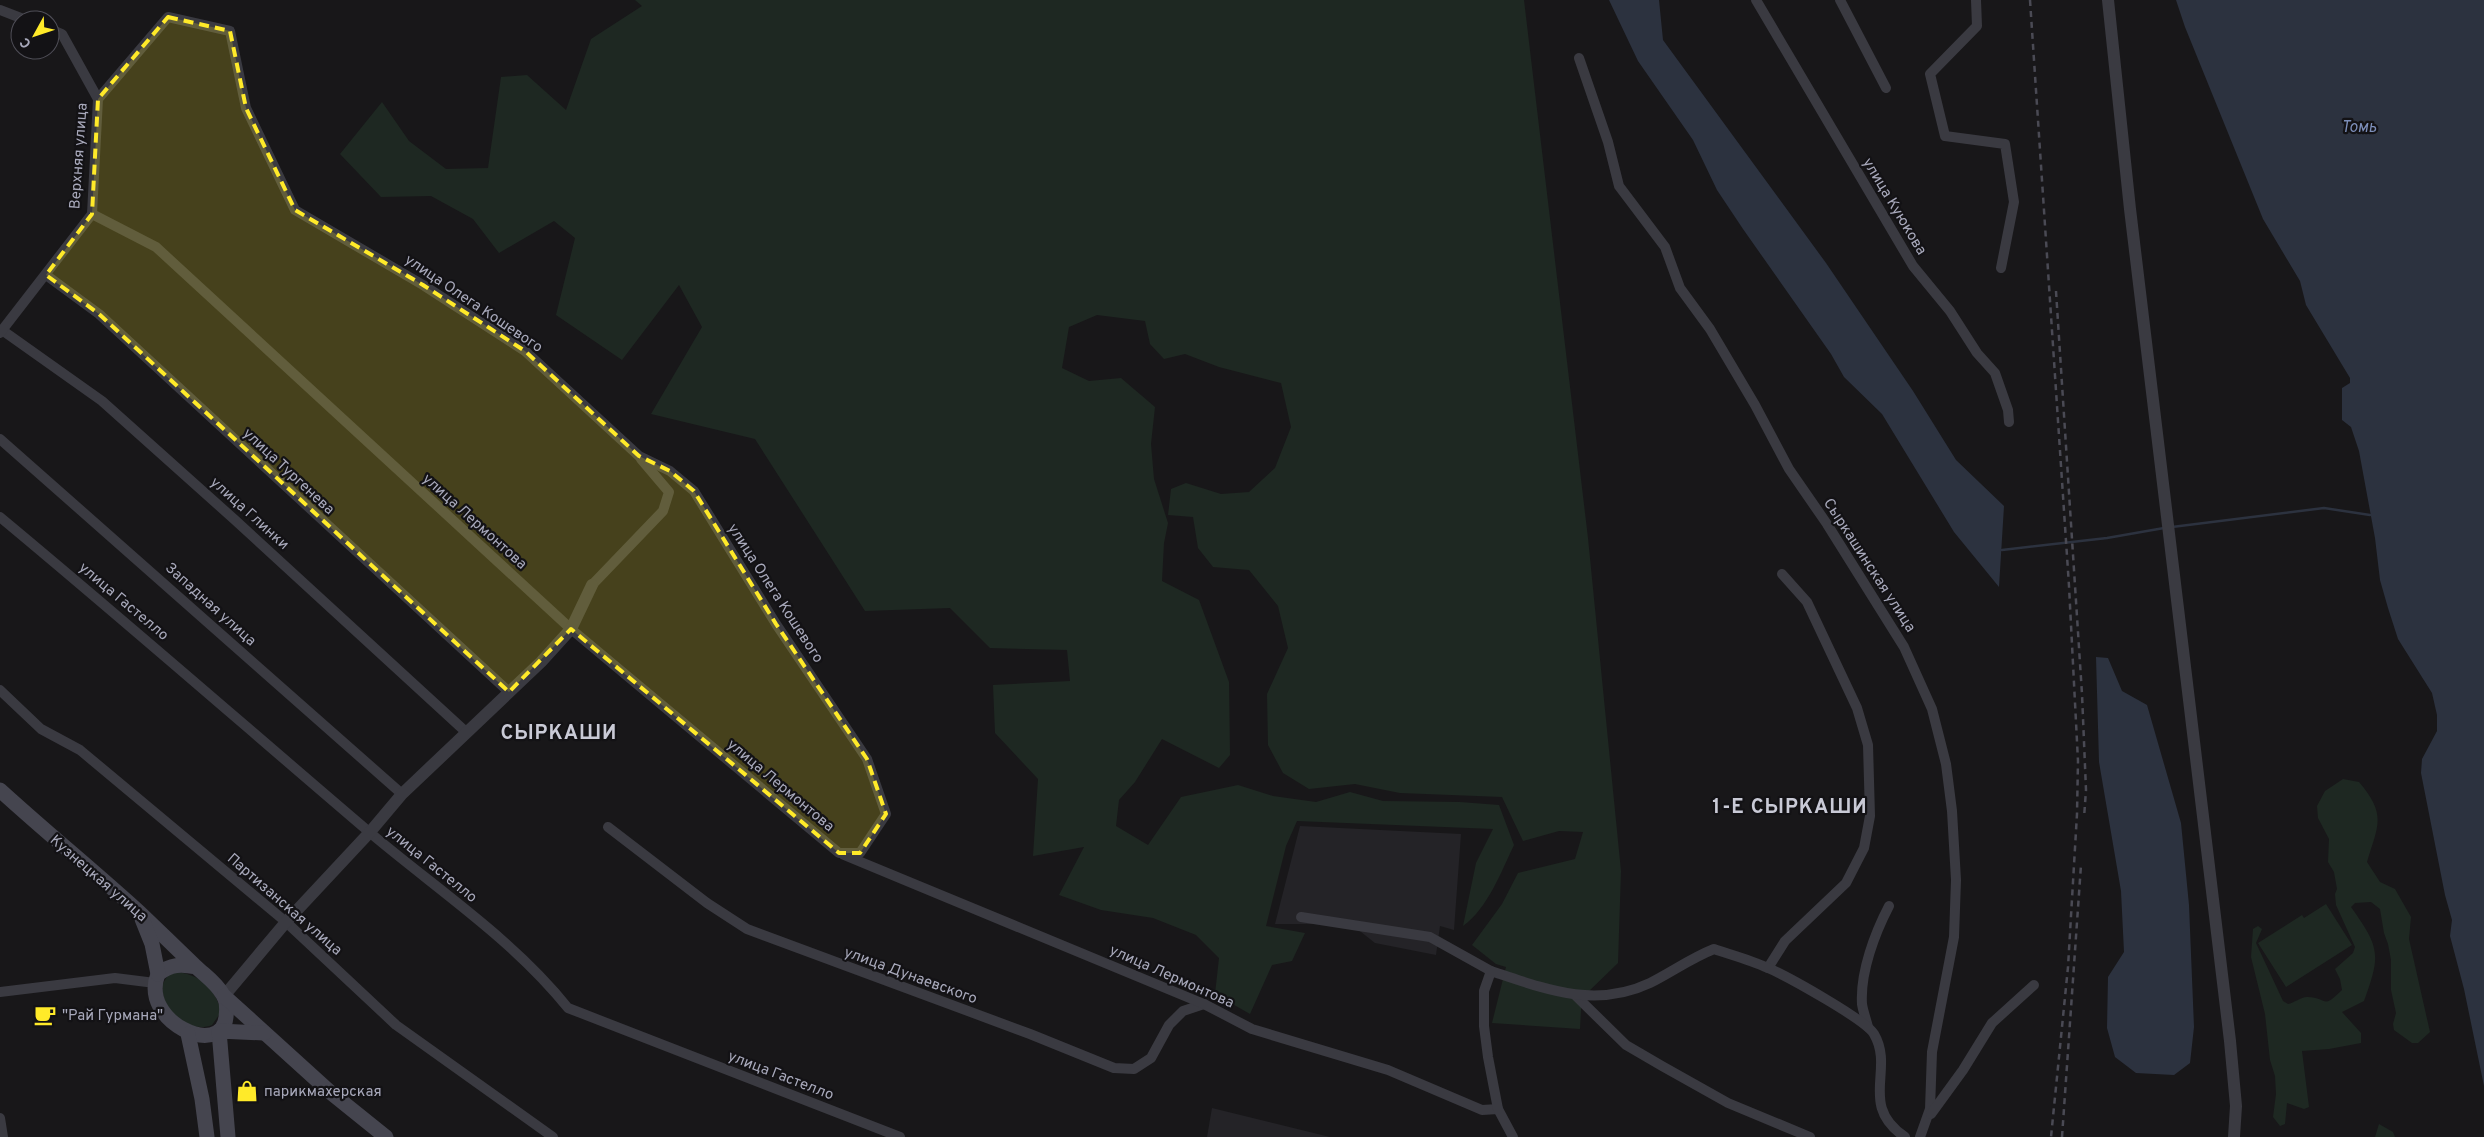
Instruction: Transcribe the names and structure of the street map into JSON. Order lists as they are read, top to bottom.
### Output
{
  "streets": {
    "main road": ["Кузнецкая улица"],
    "street": [
      "Верхняя улица",
      "улица Куюкова",
      "улица Олега Кошевого",
      "улица Тургенева",
      "улица Глинки",
      "улица Лермонтова",
      "Сыркашинская улица",
      "улица Гастелло",
      "Западная улица",
      "Партизанская улица",
      "улица Дунаевского"
    ]
  },
  "crossings": [
    ["Верхняя улица", "улица Олега Кошевого"],
    ["Верхняя улица", "улица Тургенева"],
    ["Верхняя улица", "улица Глинки"],
    ["Верхняя улица", "улица Лермонтова"],
    ["улица Олега Кошевого", "улица Лермонтова"],
    ["улица Лермонтова", "улица Дунаевского"]
  ],
  "districts": ["СЫРКАШИ", "1-Е СЫРКАШИ"],
  "water": ["Томь"],
  "places": {
    "cafe": ["\"Рай Гурмана\""],
    "shop": ["парикмахерская"]
  },
  "north": "bottom left"
}
